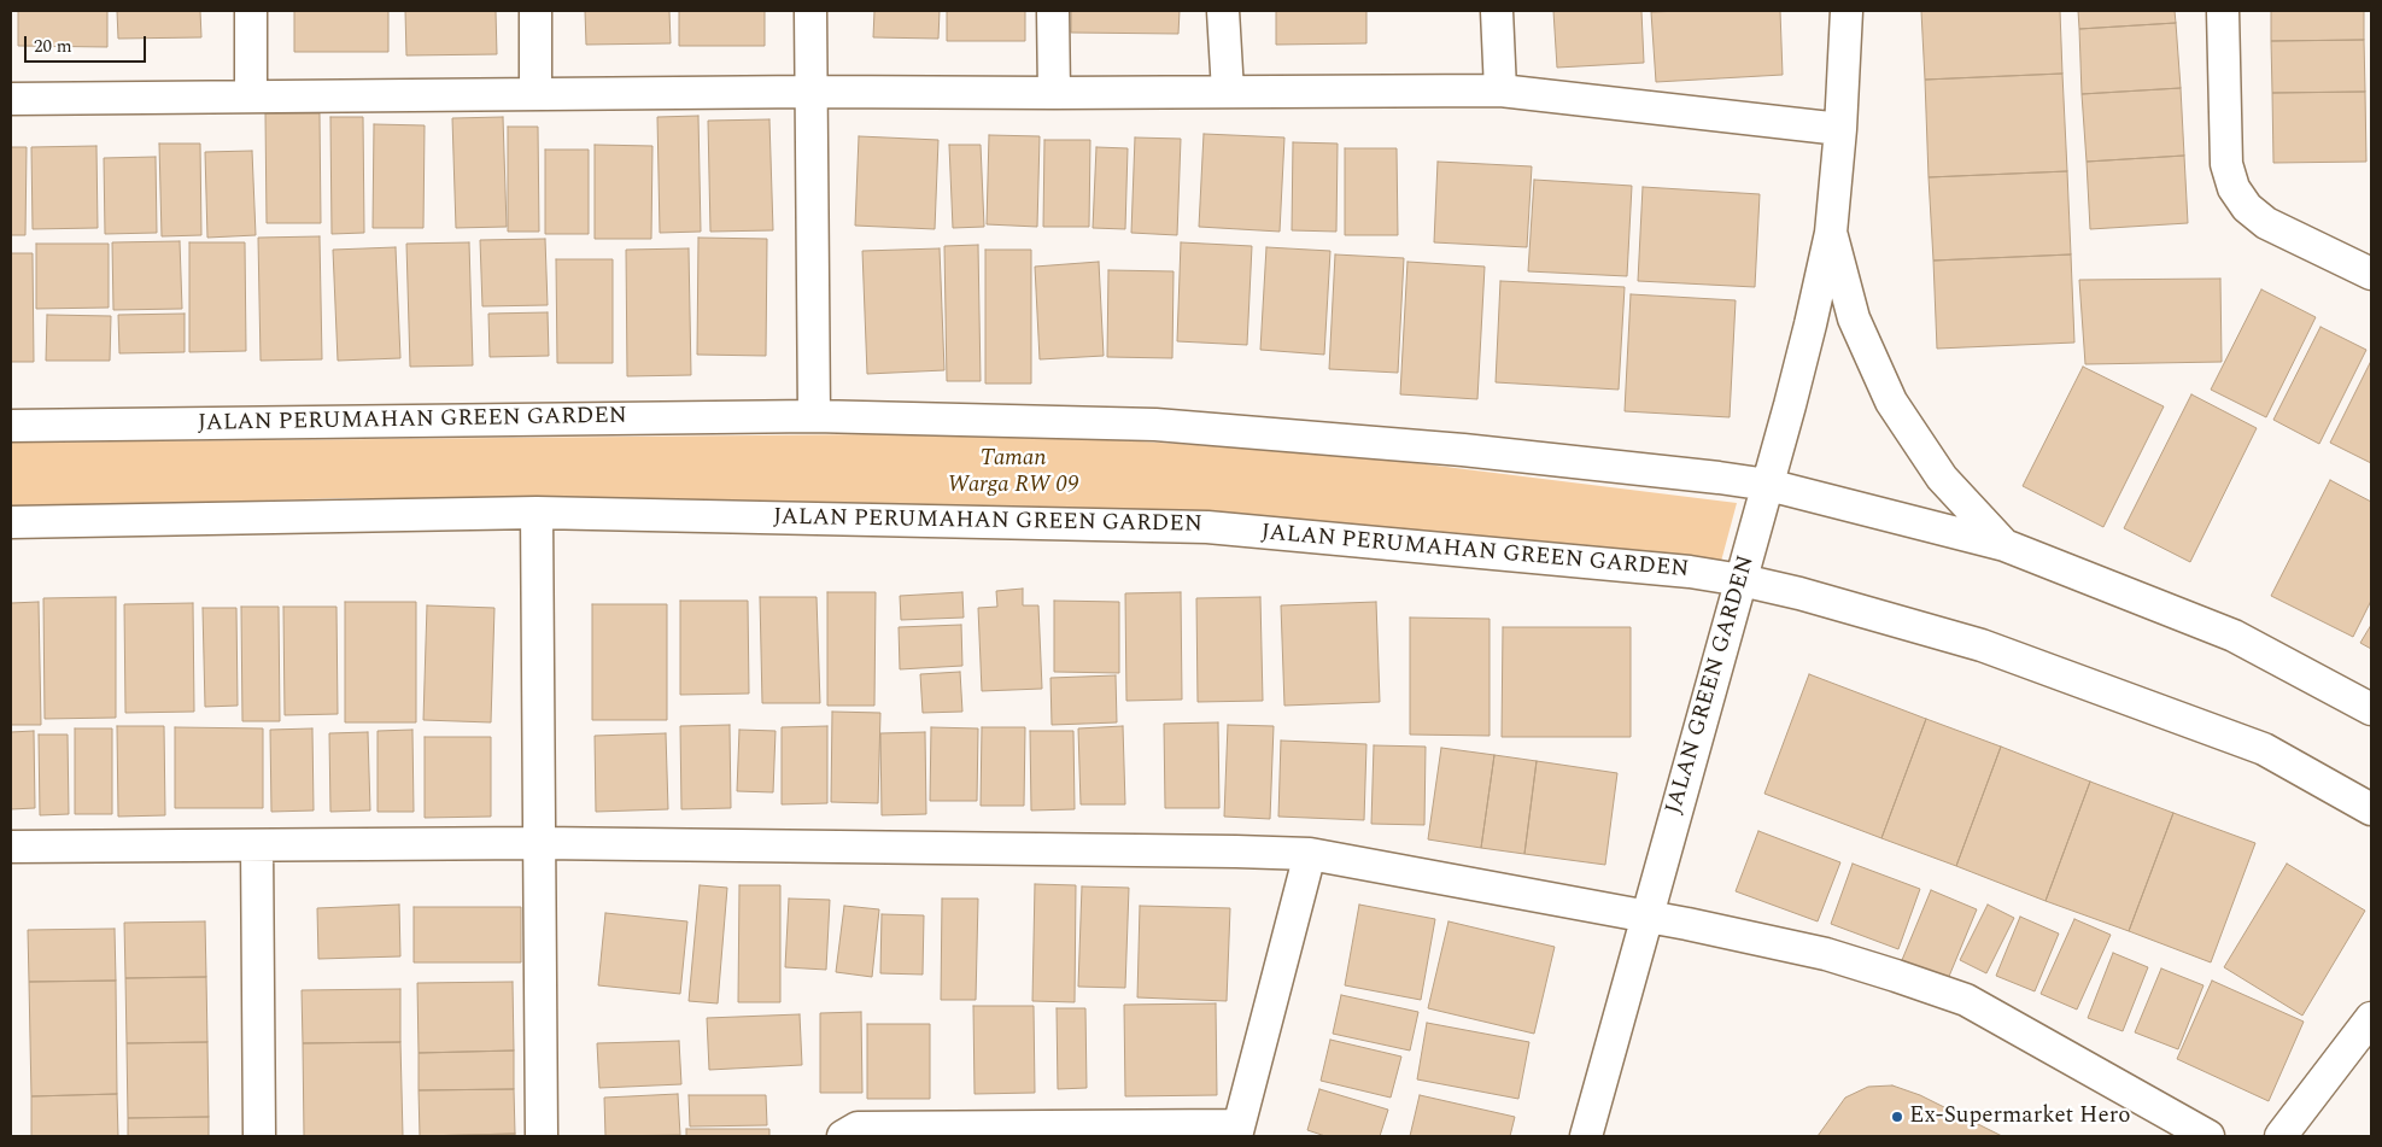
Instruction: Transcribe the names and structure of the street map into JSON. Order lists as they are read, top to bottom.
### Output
{
  "streets": {
    "street": ["JALAN PERUMAHAN GREEN GARDEN", "JALAN GREEN GARDEN"]
  },
  "crossings": [
    ["JALAN PERUMAHAN GREEN GARDEN", "JALAN GREEN GARDEN"]
  ],
  "parks": ["Taman Warga RW 09"],
  "places": ["Ex-Supermarket Hero"],
  "scale_bar": "20 m"
}
